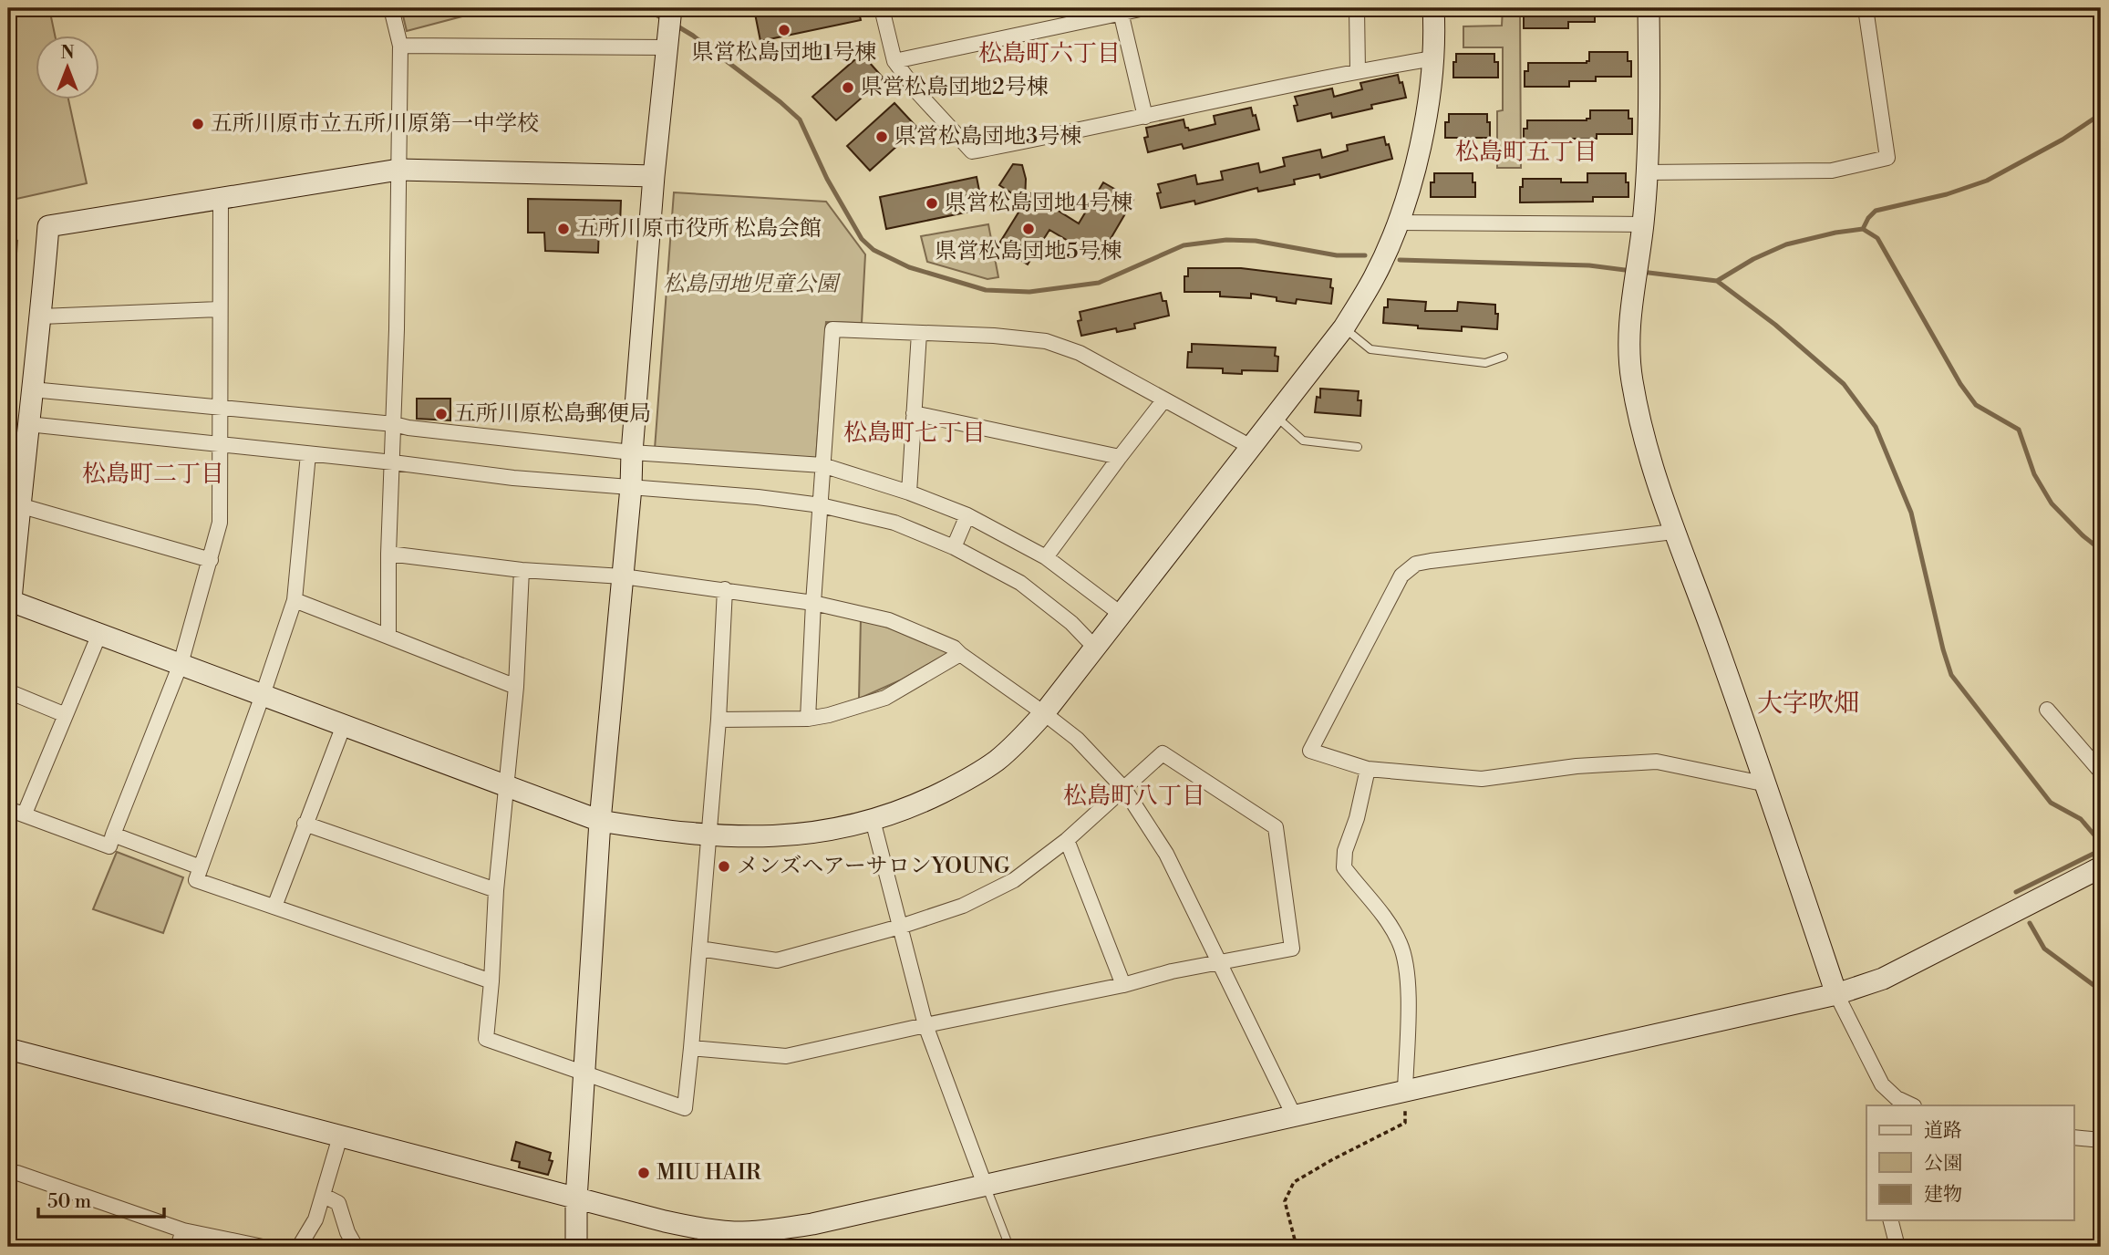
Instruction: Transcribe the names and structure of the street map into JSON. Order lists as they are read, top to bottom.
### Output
{
  "districts": [
    "松島町六丁目",
    "松島町五丁目",
    "松島町七丁目",
    "松島町二丁目",
    "大字吹畑",
    "松島町八丁目"
  ],
  "parks": ["松島団地児童公園"],
  "places": [
    "県営松島団地1号棟",
    "県営松島団地2号棟",
    "五所川原市立五所川原第一中学校",
    "県営松島団地3号棟",
    "県営松島団地4号棟",
    "五所川原市役所 松島会館",
    "県営松島団地5号棟",
    "五所川原松島郵便局",
    "メンズヘアーサロンYOUNG",
    "MIU HAIR"
  ],
  "legend": ["道路", "公園", "建物"],
  "scale_bar": "50 m",
  "north": "top"
}
